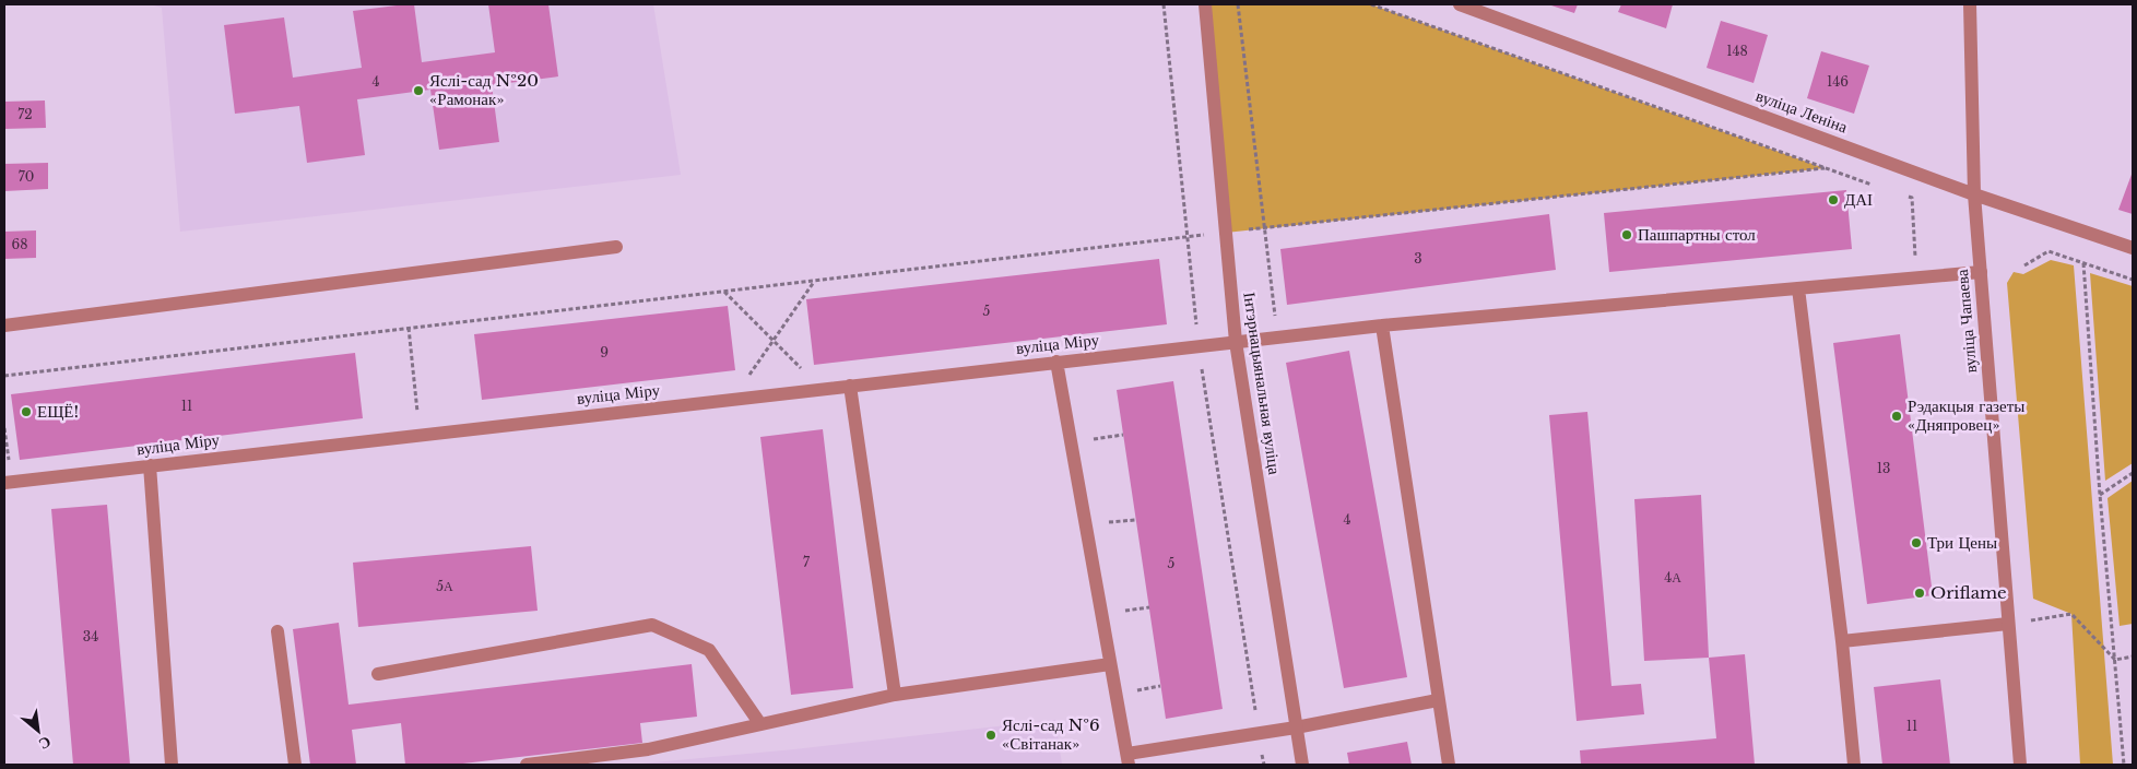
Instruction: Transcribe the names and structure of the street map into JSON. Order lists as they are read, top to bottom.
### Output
{
  "streets": {
    "street": [
      "вуліца Леніна",
      "вуліца Чапаева",
      "вуліца Міру",
      "Інтэрнацыянальная вуліца"
    ]
  },
  "crossings": [
    ["вуліца Леніна", "вуліца Чапаева"],
    ["вуліца Чапаева", "вуліца Міру"],
    ["вуліца Міру", "Інтэрнацыянальная вуліца"]
  ],
  "places": [
    "Яслі-сад №20 «Рамонак»",
    "ДАІ",
    "Пашпартны стол",
    "ЕЩЁ!",
    "Рэдакцыя газеты «Дняпровец»",
    "Три Цены",
    "Oriflame",
    "Яслі-сад №6 «Світанак»"
  ],
  "house_numbers": [
    "148",
    "4",
    "146",
    "72",
    "70",
    "68",
    "3",
    "5",
    "9",
    "11",
    "13",
    "4",
    "7",
    "5",
    "4А",
    "5А",
    "34",
    "11"
  ],
  "north": "bottom right"
}
